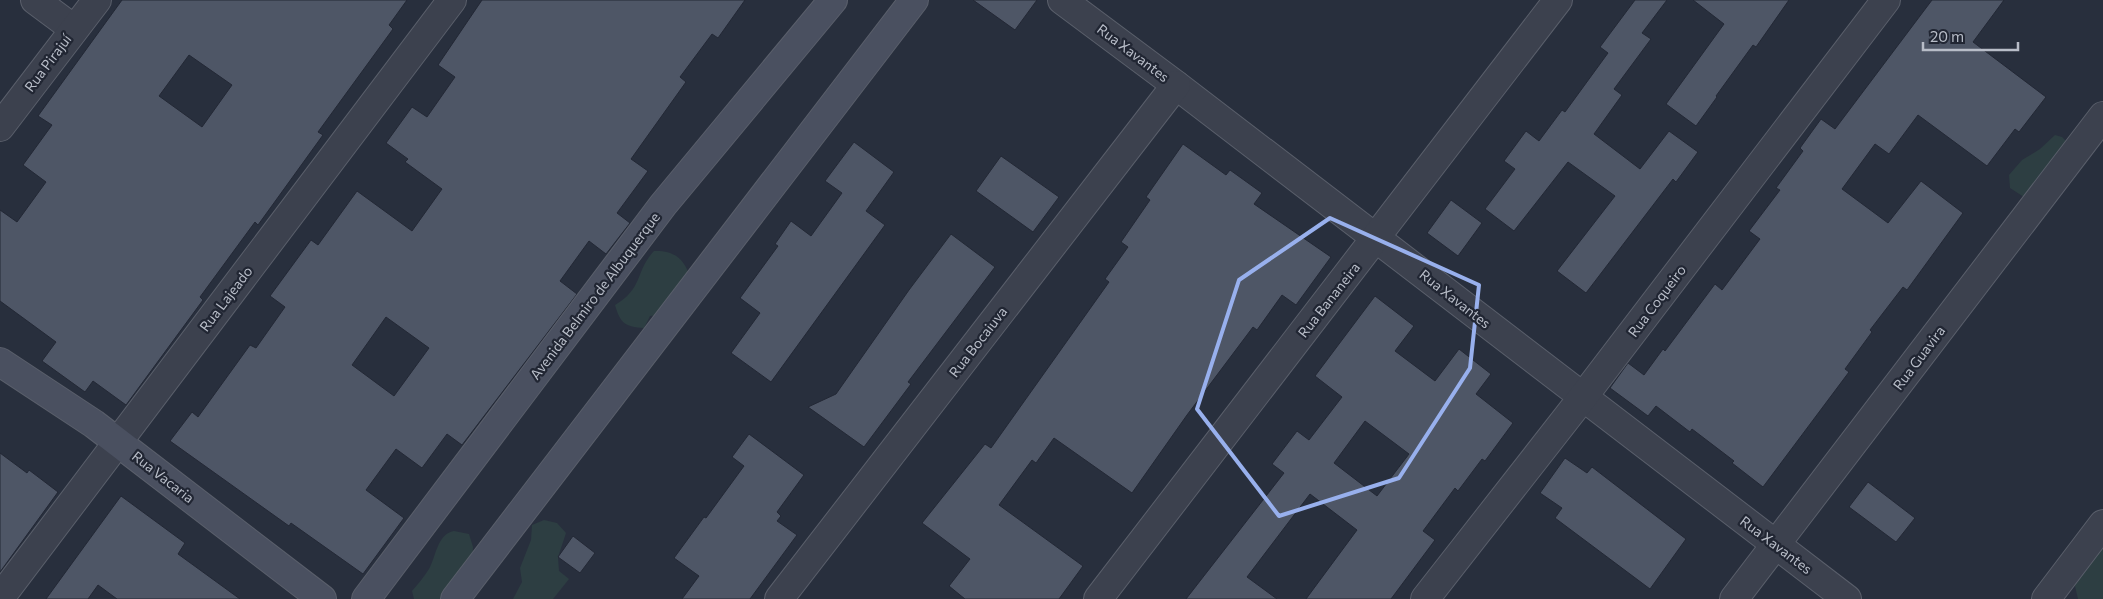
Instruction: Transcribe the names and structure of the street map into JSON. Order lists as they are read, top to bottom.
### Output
{
  "streets": {
    "main road": ["Avenida Belmiro de Albuquerque", "Rua Vacaria"],
    "street": [
      "Rua Xavantes",
      "Rua Pirajuí",
      "Rua Lajeado",
      "Rua Bananeira",
      "Rua Coqueiro",
      "Rua Bocaiuva",
      "Rua Guavira"
    ]
  },
  "crossings": [
    ["Rua Xavantes", "Rua Bananeira"],
    ["Rua Xavantes", "Rua Coqueiro"],
    ["Rua Xavantes", "Rua Bocaiuva"],
    ["Rua Xavantes", "Rua Guavira"],
    ["Rua Lajeado", "Rua Vacaria"]
  ],
  "scale_bar": "20 m"
}
